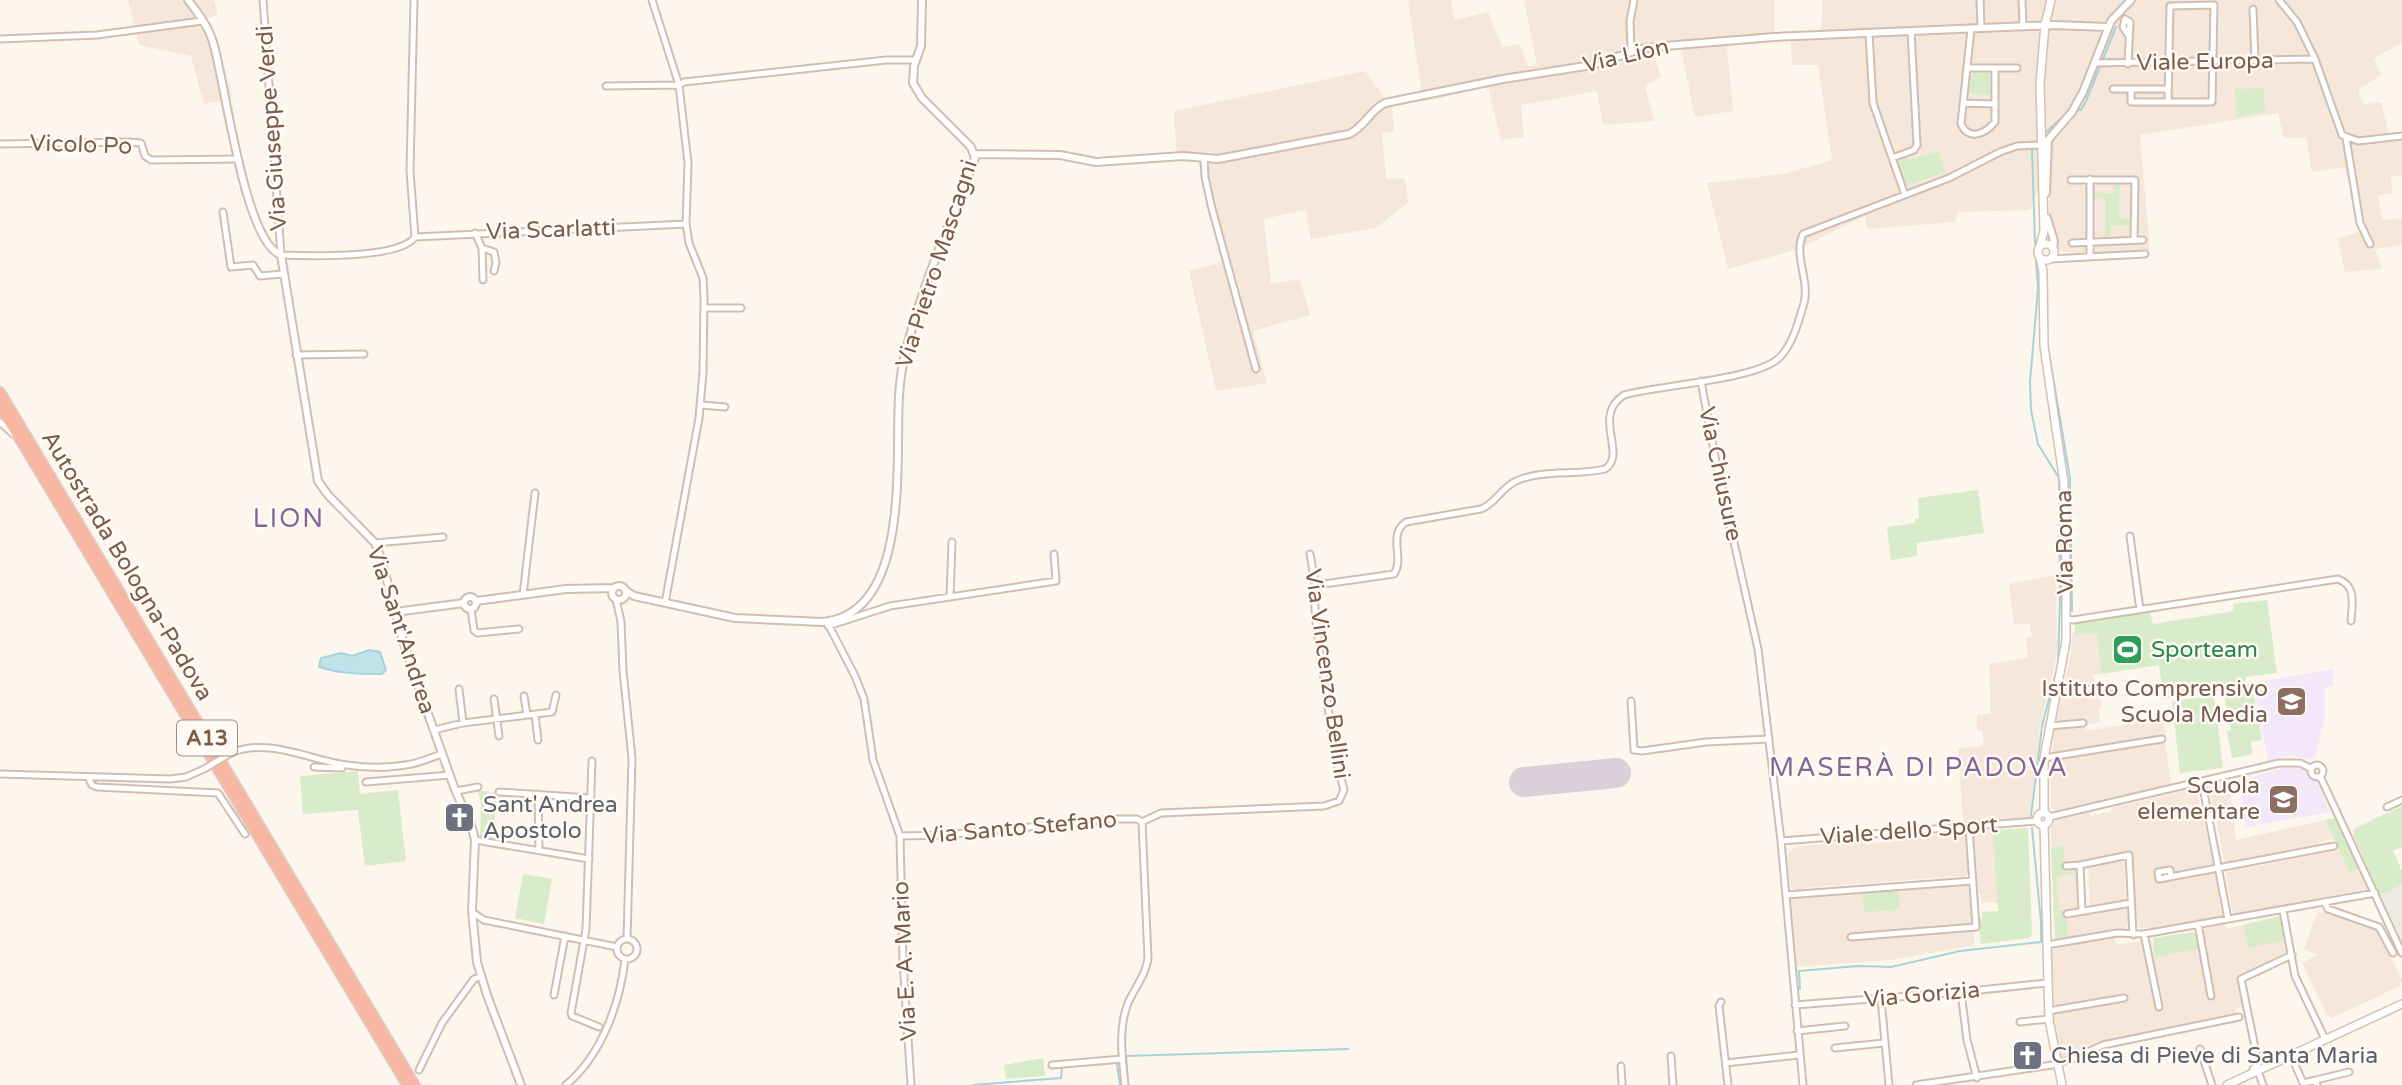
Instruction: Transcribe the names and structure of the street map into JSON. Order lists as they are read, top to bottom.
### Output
{
  "streets": {
    "highway": ["Autostrada Bologna-Padova", "A13"],
    "main road": ["Via Roma"],
    "street": [
      "Via Lion",
      "Viale Europa",
      "Via Giuseppe Verdi",
      "Vicolo Po",
      "Via Scarlatti",
      "Via Pietro Mascagni",
      "Via Chiusure",
      "Via Sant'Andrea",
      "Via Vincenzo Bellini",
      "Via Santo Stefano",
      "Viale dello Sport",
      "Via E. A. Mario",
      "Via Gorizia"
    ]
  },
  "crossings": [
    ["Via Lion", "Via Pietro Mascagni"],
    ["Via Giuseppe Verdi", "Via Sant'Andrea"],
    ["Via Pietro Mascagni", "Via Santo Stefano"],
    ["Via Chiusure", "Viale dello Sport"],
    ["Via Chiusure", "Via Gorizia"],
    ["Via Vincenzo Bellini", "Via Santo Stefano"],
    ["Via Santo Stefano", "Via E. A. Mario"]
  ],
  "districts": ["LION", "MASERÀ DI PADOVA"],
  "places": {
    "sports": ["Sporteam"],
    "school or university": ["Istituto Comprensivo Scuola Media", "Scuola elementare"],
    "church": ["Sant'Andrea Apostolo", "Chiesa di Pieve di Santa Maria"]
  }
}
